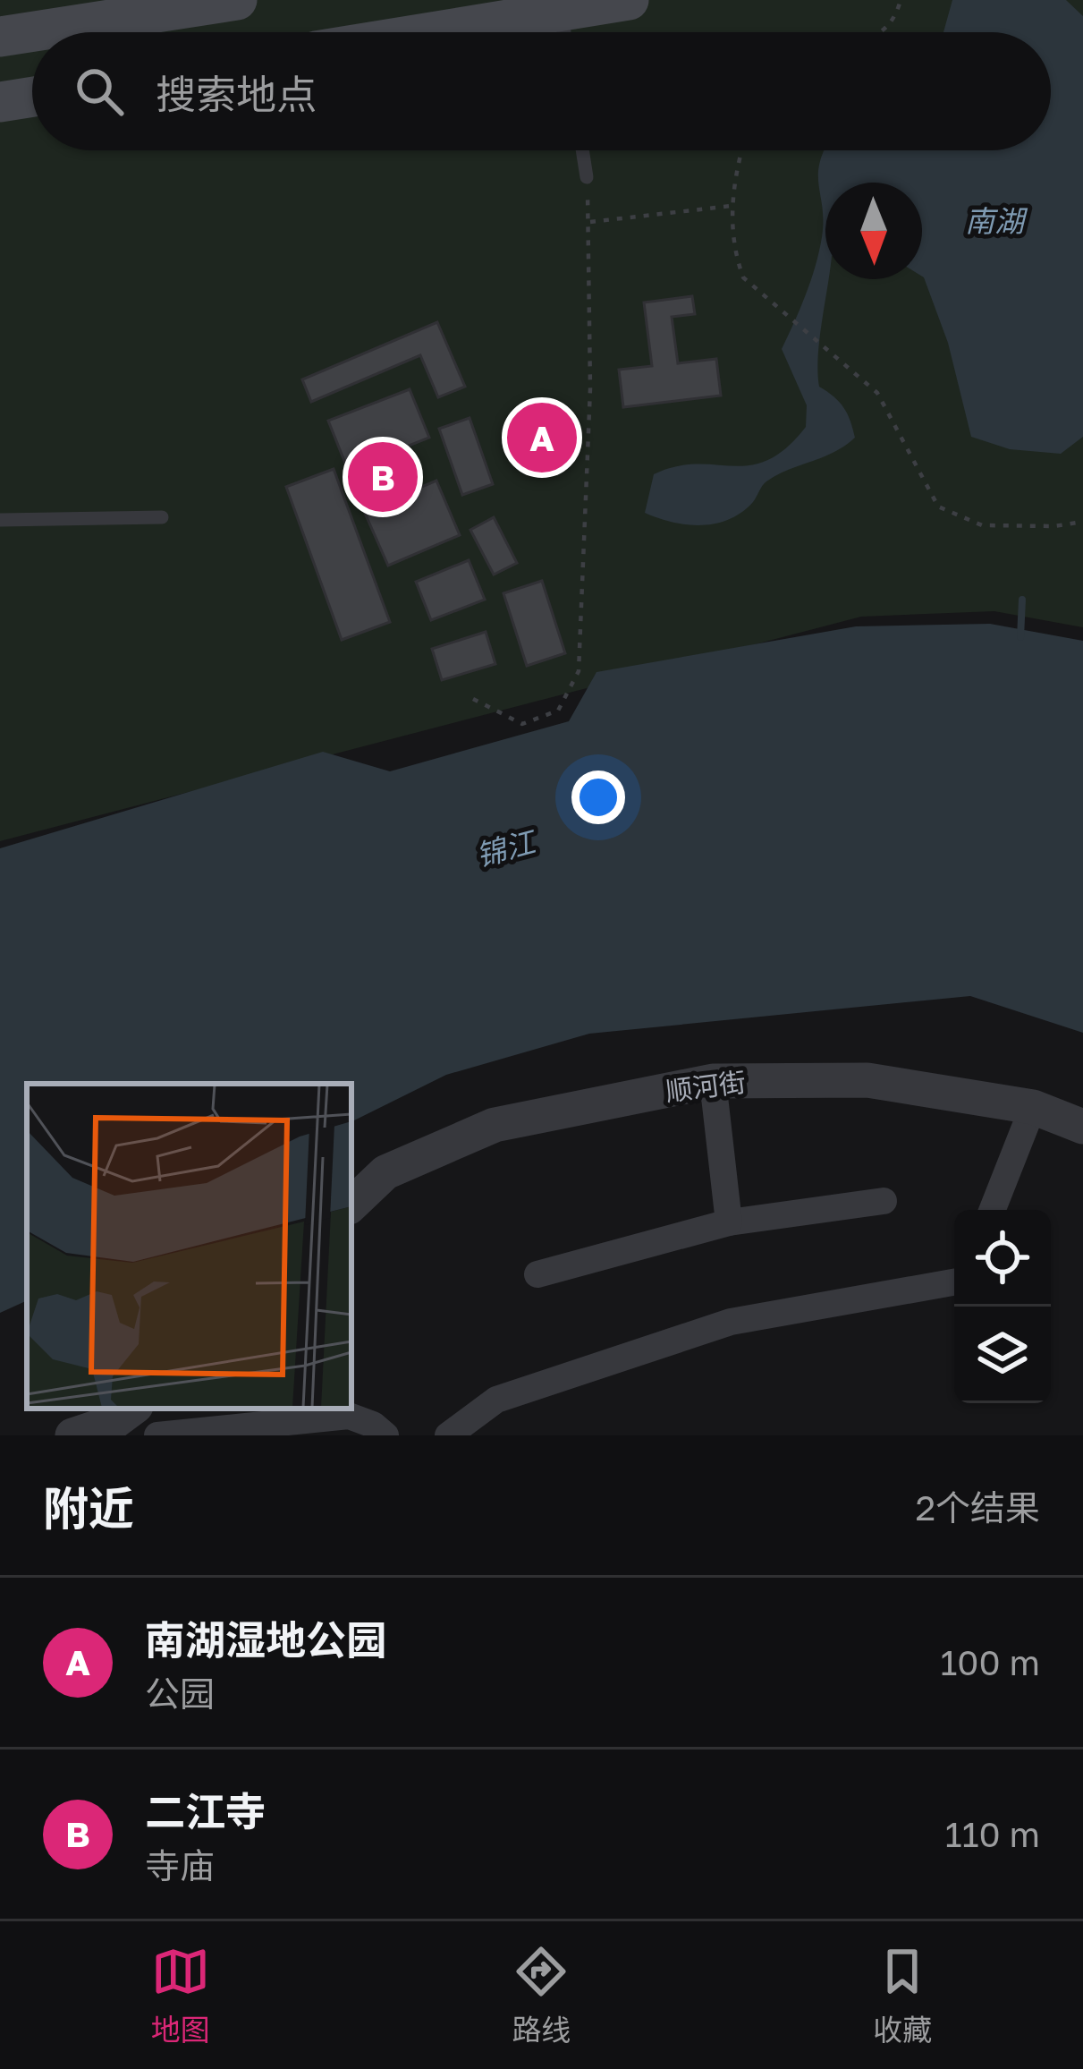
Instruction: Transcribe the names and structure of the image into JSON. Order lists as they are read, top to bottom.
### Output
{
  "streets": {
    "street": ["顺河街"]
  },
  "water": ["南湖", "锦江"],
  "north": "bottom",
  "page": {
    "search": "搜索地点",
    "pins": ["A", "B"],
    "heading": ["附近", "2个结果"],
    "list": [
      {
        "mark": "A",
        "name": "南湖湿地公园",
        "note": "公园",
        "value": "100 m"
      },
      {
        "mark": "B",
        "name": "二江寺",
        "note": "寺庙",
        "value": "110 m"
      }
    ],
    "nav": ["地图", "路线", "收藏"]
  }
}
